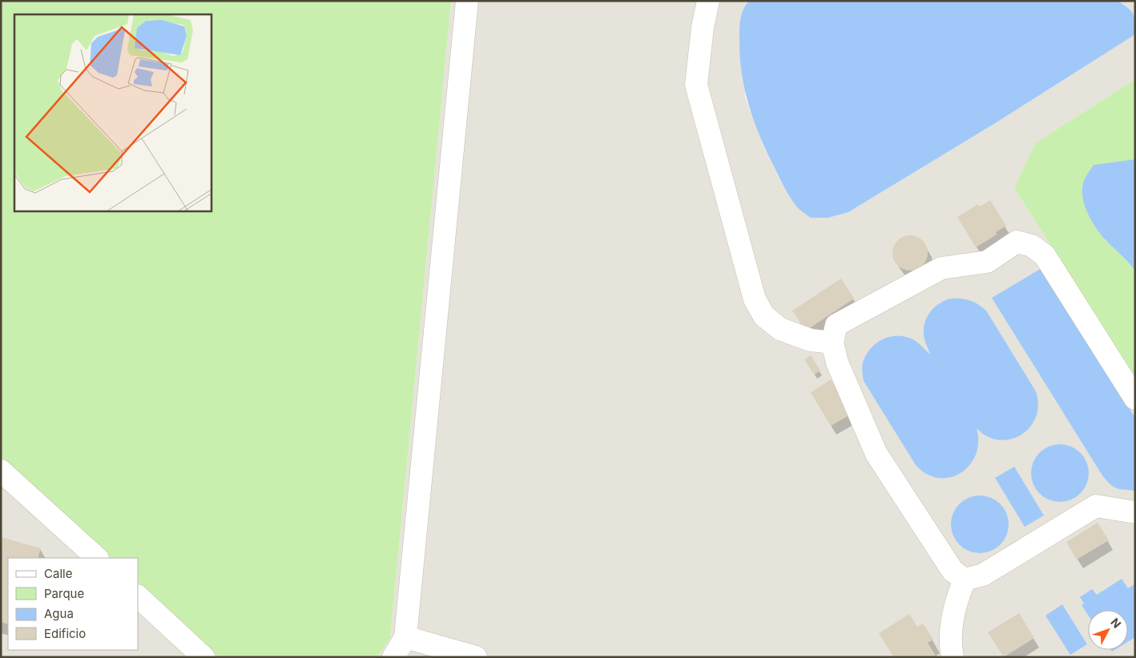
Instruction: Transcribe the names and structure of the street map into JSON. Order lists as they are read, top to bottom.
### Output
{
  "legend": [
    "Calle",
    "Parque",
    "Agua",
    "Edificio"
  ],
  "north": "top right"
}
